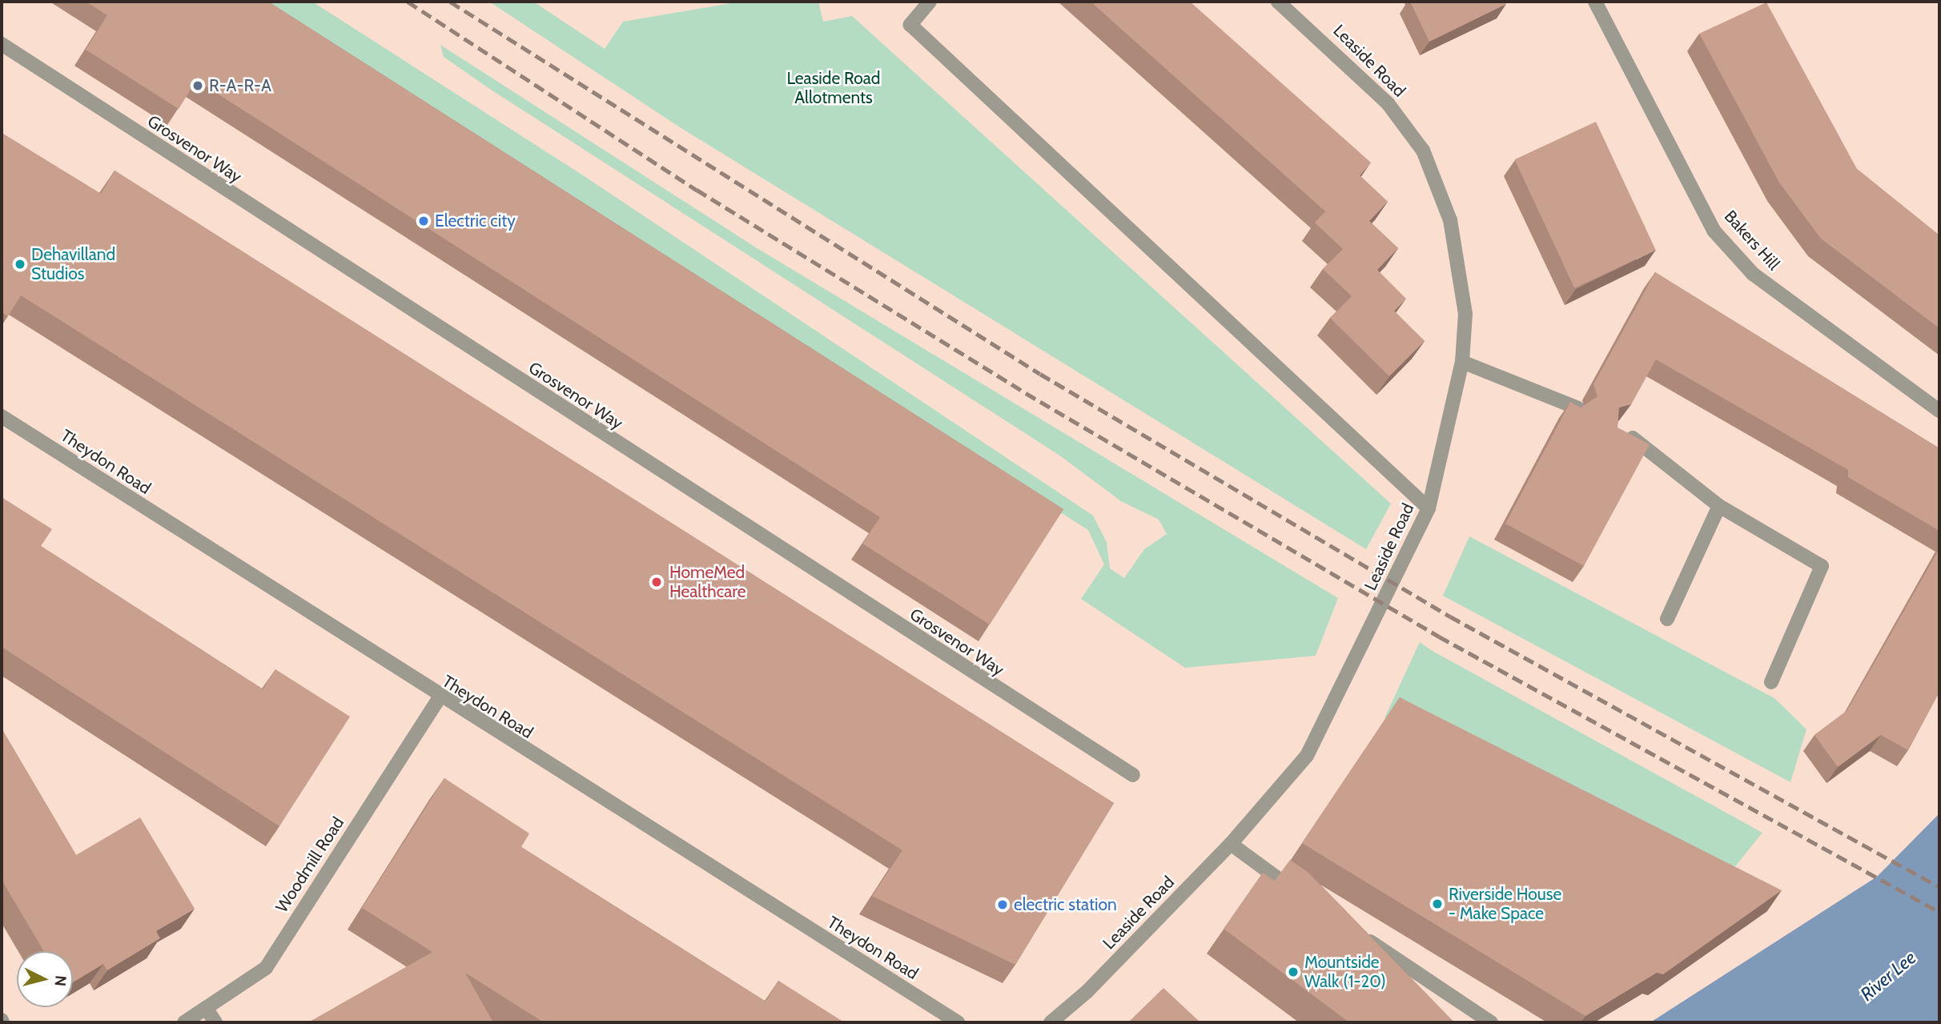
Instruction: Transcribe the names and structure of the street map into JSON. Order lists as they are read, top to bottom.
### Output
{
  "streets": {
    "street": [
      "Leaside Road",
      "Grosvenor Way",
      "Bakers Hill",
      "Theydon Road",
      "Woodmill Road"
    ]
  },
  "crossings": [
    ["Theydon Road", "Woodmill Road"]
  ],
  "water": ["River Lee"],
  "parks": ["Leaside Road Allotments"],
  "places": [
    "R-A-R-A",
    "Electric city",
    "Dehavilland Studios",
    "HomeMed Healthcare",
    "Riverside House - Make Space",
    "electric station",
    "Mountside Walk (1-20)"
  ],
  "north": "right"
}
